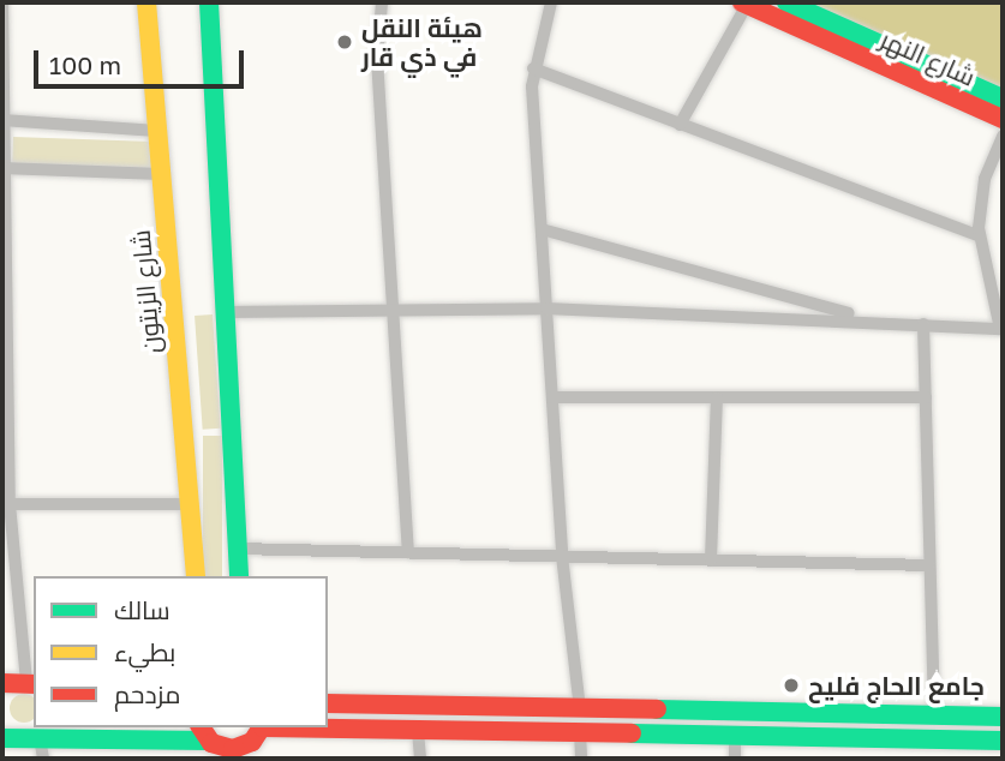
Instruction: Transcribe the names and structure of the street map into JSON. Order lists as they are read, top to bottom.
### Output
{
  "streets": {
    "main road": ["شارع النهر", "شارع الزيتون"]
  },
  "places": ["هيئة النقل في ذي قار", "جامع الحاج فليح"],
  "legend": ["سالك", "بطيء", "مزدحم"],
  "scale_bar": "100 m"
}
